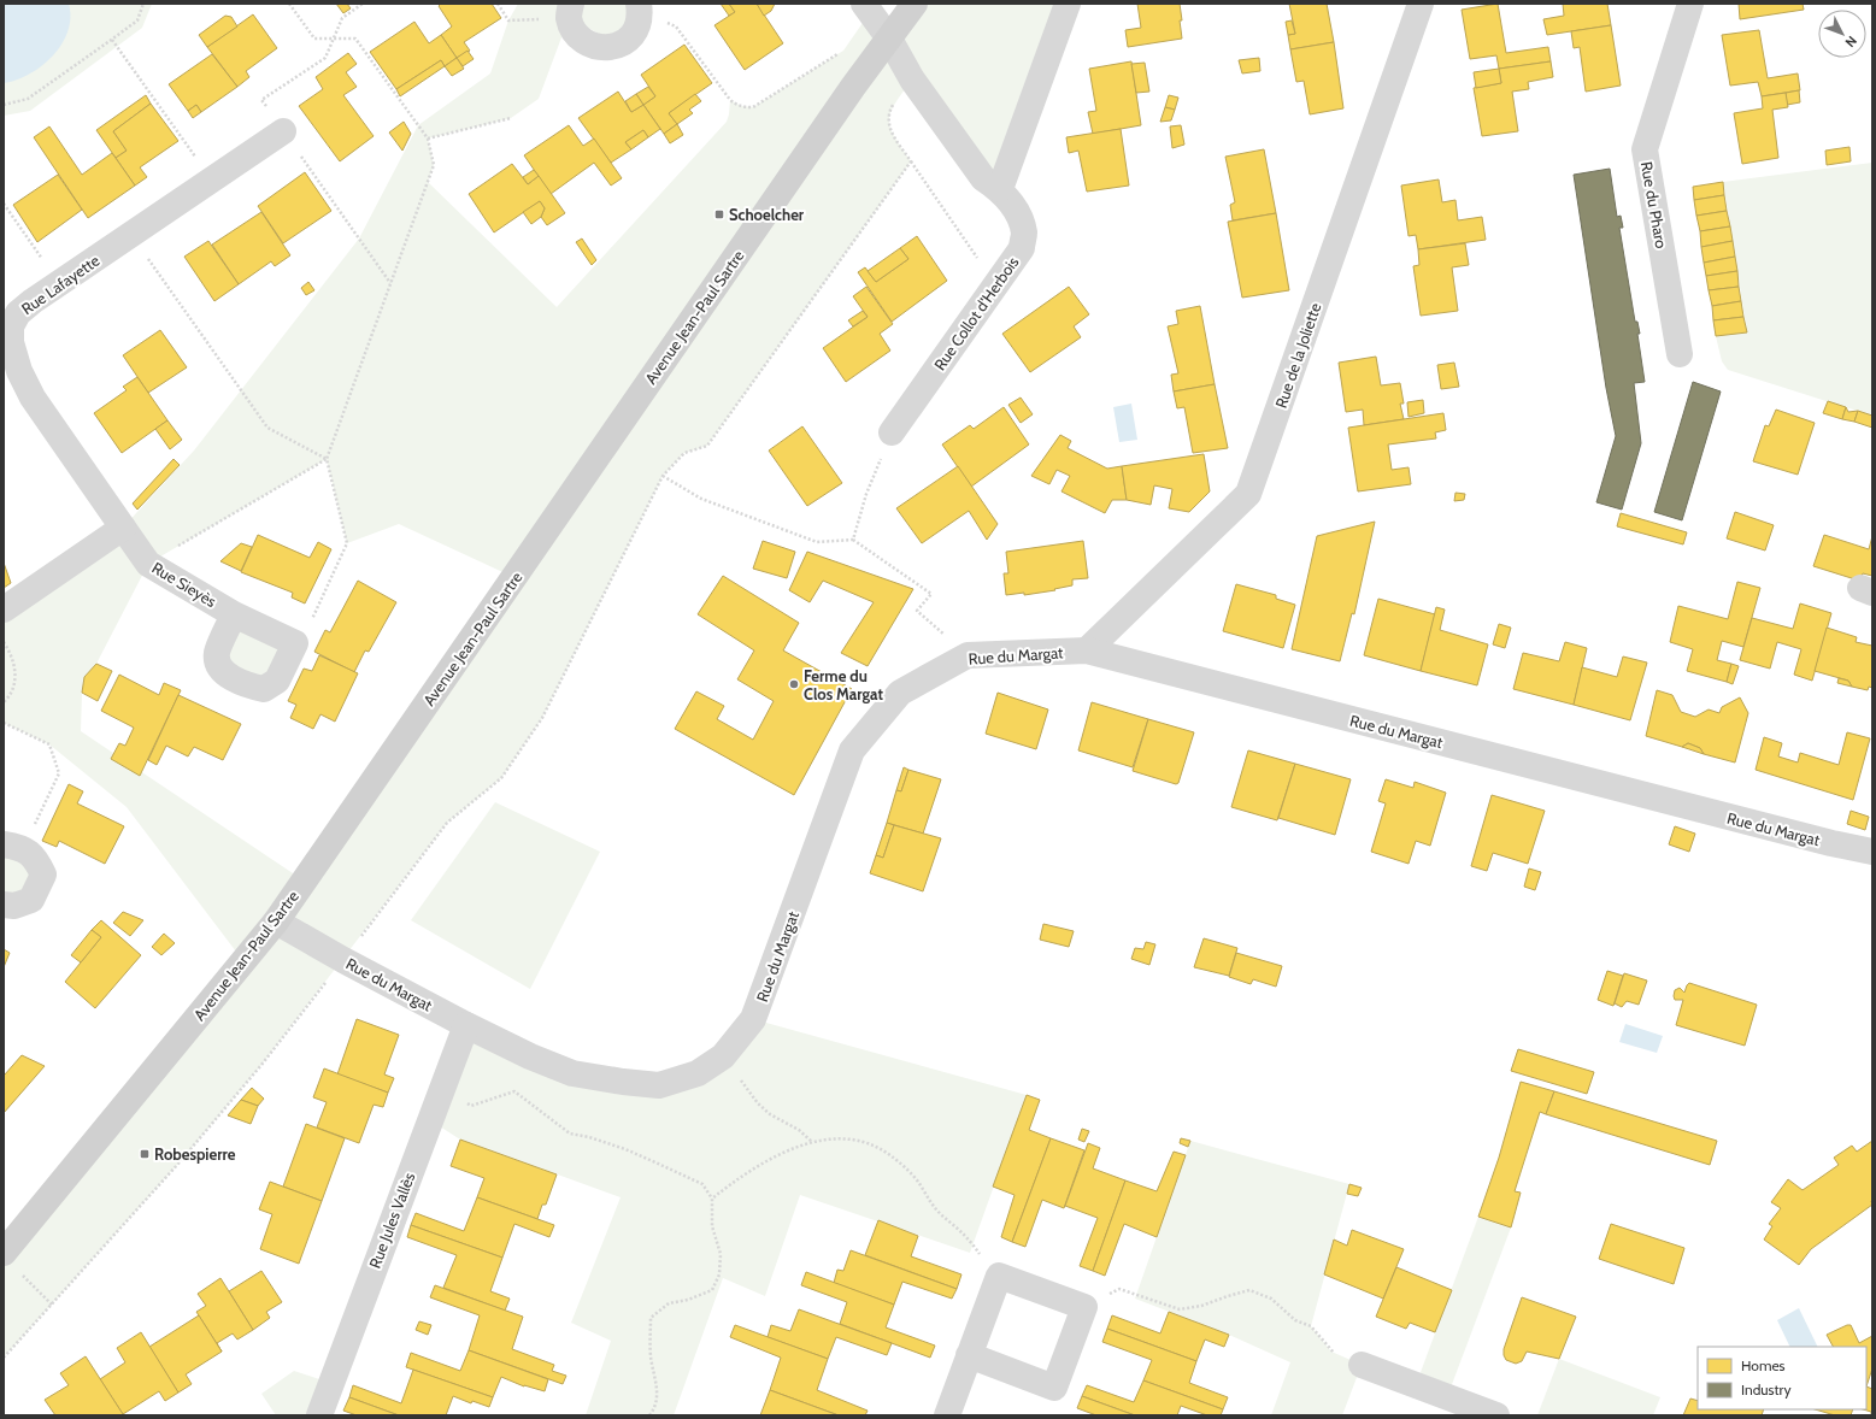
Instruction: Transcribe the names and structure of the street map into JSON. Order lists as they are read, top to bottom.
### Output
{
  "streets": {
    "main road": ["Avenue Jean-Paul Sartre"],
    "street": [
      "Rue du Pharo",
      "Rue Lafayette",
      "Rue Collot d'Herbois",
      "Rue de la Joliette",
      "Rue Sieyès",
      "Rue du Margat",
      "Rue Jules Vallès"
    ]
  },
  "crossings": [
    ["Rue Lafayette", "Rue Sieyès"],
    ["Rue Collot d'Herbois", "Avenue Jean-Paul Sartre"],
    ["Avenue Jean-Paul Sartre", "Rue du Margat"],
    ["Rue de la Joliette", "Rue du Margat"],
    ["Rue du Margat", "Rue Jules Vallès"]
  ],
  "places": {
    "transit": ["Schoelcher", "Robespierre"],
    "other": ["Ferme du Clos Margat"]
  },
  "legend": ["Homes", "Industry"],
  "north": "bottom right"
}
